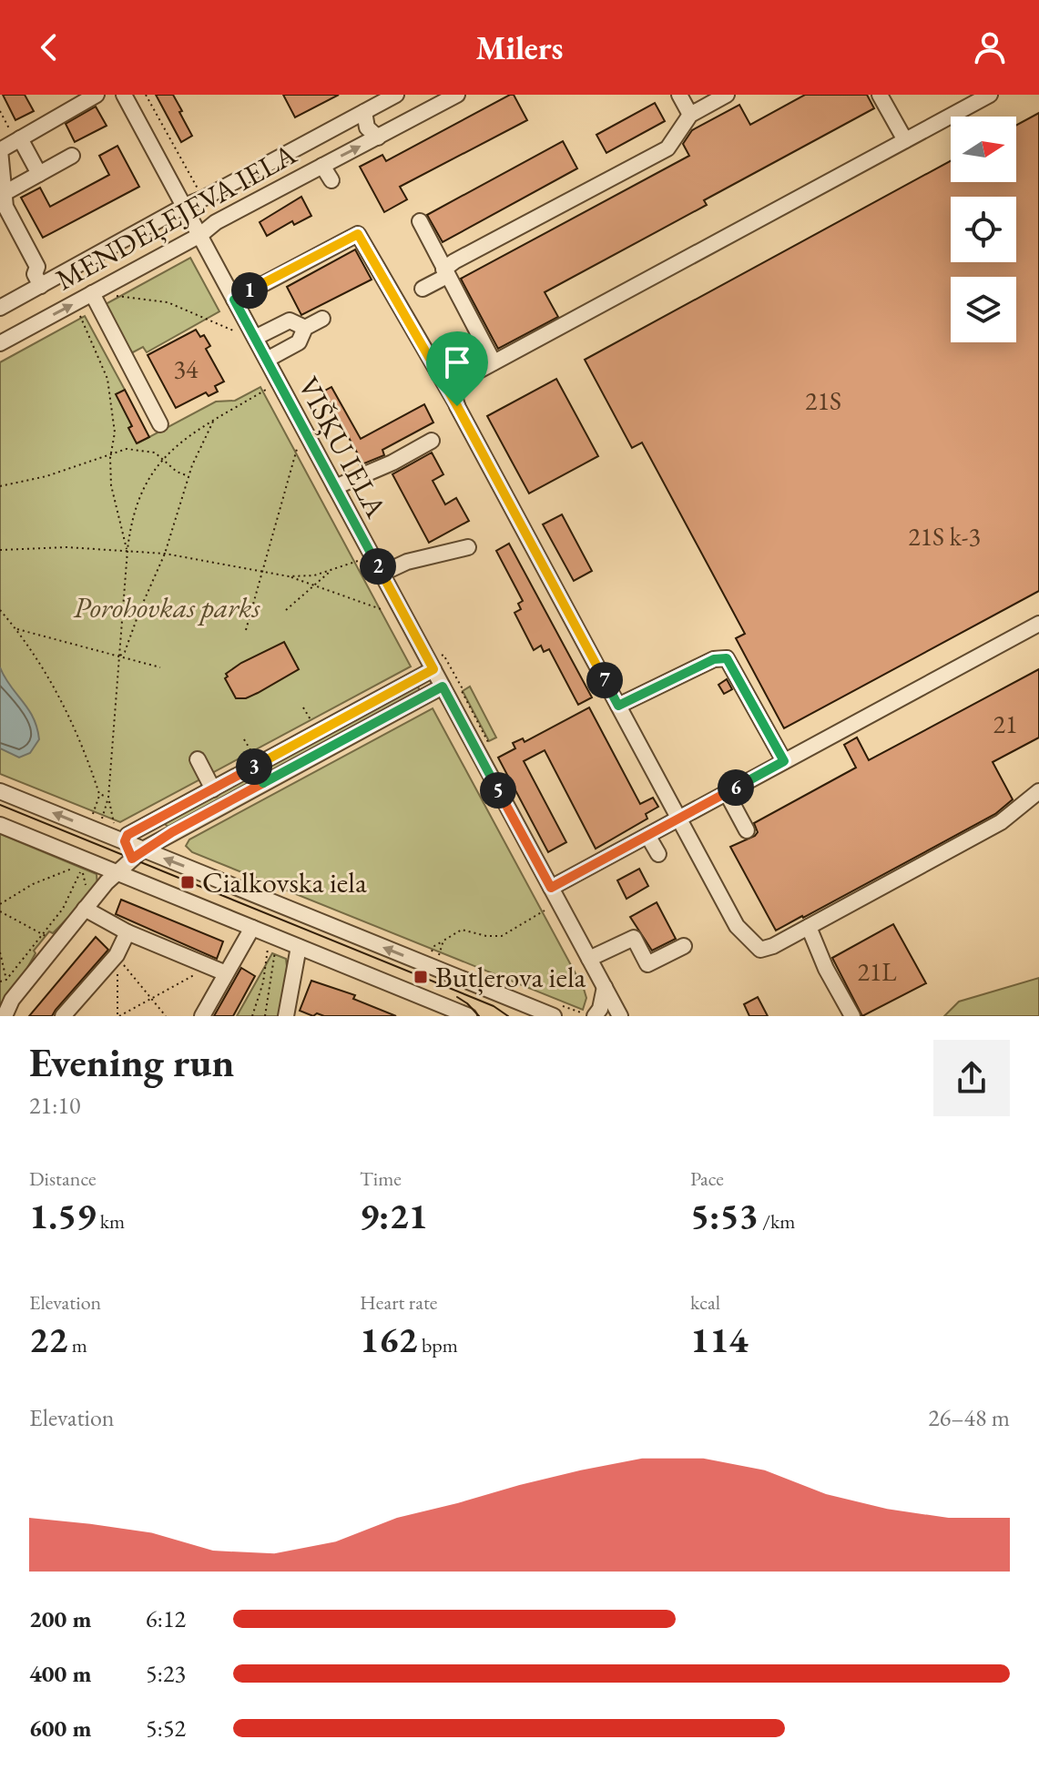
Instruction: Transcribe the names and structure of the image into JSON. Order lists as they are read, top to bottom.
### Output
{
  "streets": {
    "street": ["MENDEĻEJEVA IELA", "VIŠĶU IELA"]
  },
  "crossings": [
    ["MENDEĻEJEVA IELA", "VIŠĶU IELA"]
  ],
  "parks": ["Porohovkas parks"],
  "places": {
    "transit": ["Cialkovska iela", "Butļerova iela"]
  },
  "house_numbers": [
    "34",
    "21S",
    "21S k-3",
    "21",
    "21L"
  ],
  "north": "right",
  "page": {
    "header": "Milers",
    "pins": [
      "1",
      "2",
      "7",
      "3",
      "6",
      "5"
    ],
    "heading": ["Evening run", "21:10"],
    "stats": [
      ["Distance", "1.59 km"],
      ["Time", "9:21"],
      ["Pace", "5:53 /km"],
      ["Elevation", "22 m"],
      ["Heart rate", "162 bpm"],
      ["kcal", "114"]
    ],
    "chart": ["Elevation", "26–48 m"],
    "list": [
      {
        "name": "200 m",
        "note": "6:12"
      },
      {
        "name": "400 m",
        "note": "5:23"
      },
      {
        "name": "600 m",
        "note": "5:52"
      }
    ]
  }
}
